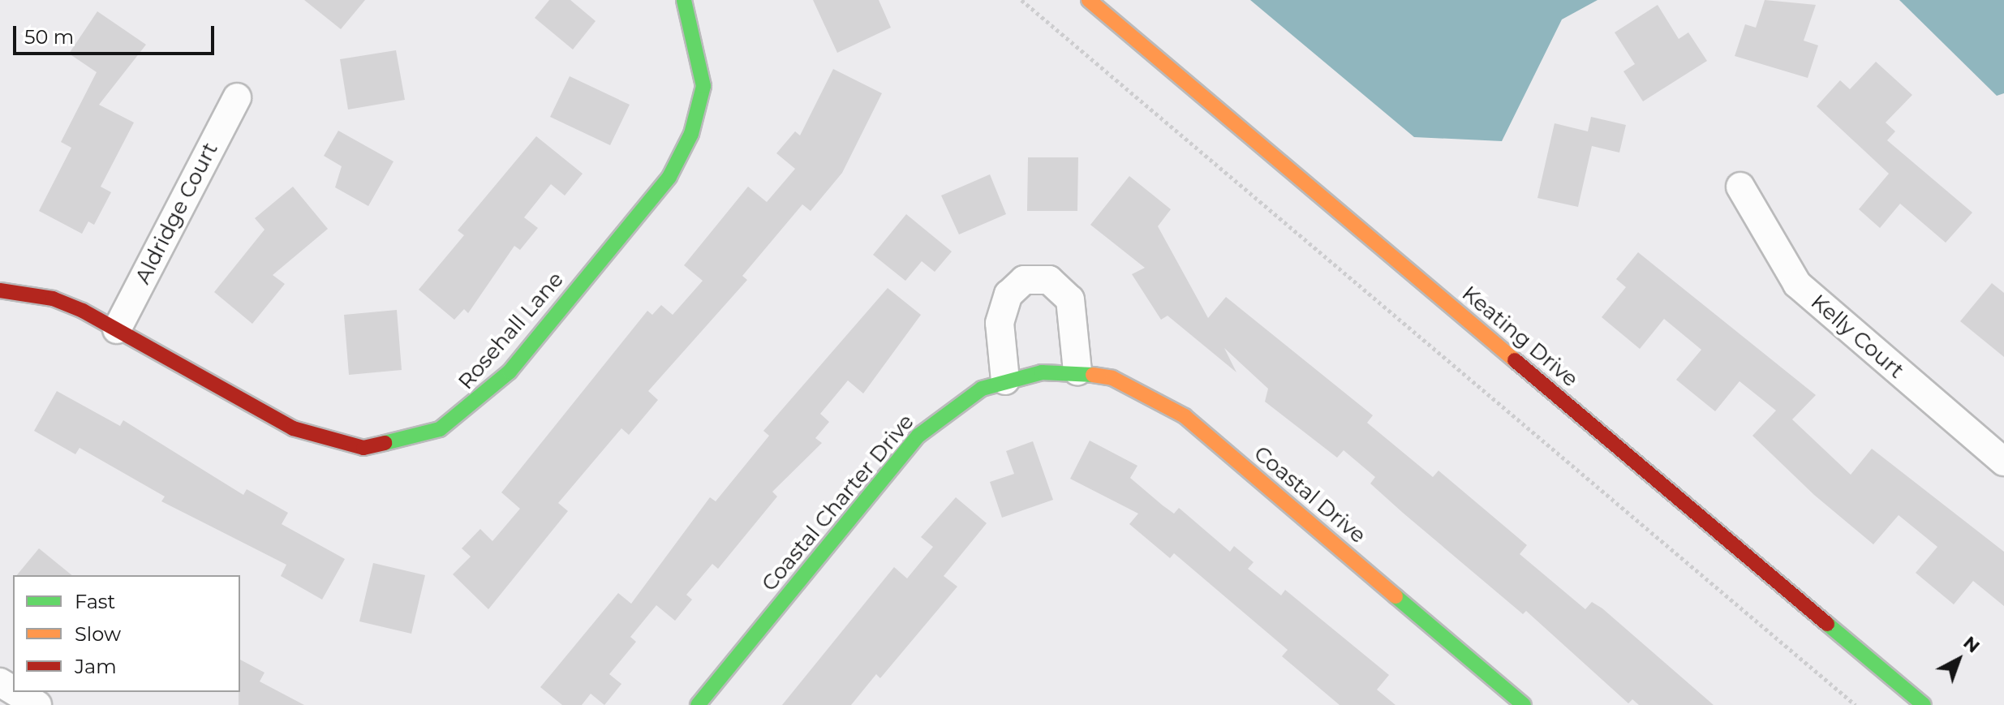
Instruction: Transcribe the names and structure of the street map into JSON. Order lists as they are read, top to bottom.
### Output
{
  "streets": {
    "street": [
      "Aldridge Court",
      "Rosehall Lane",
      "Keating Drive",
      "Kelly Court",
      "Coastal Drive",
      "Coastal Charter Drive"
    ]
  },
  "crossings": [
    ["Aldridge Court", "Rosehall Lane"],
    ["Coastal Drive", "Coastal Charter Drive"]
  ],
  "legend": ["Fast", "Slow", "Jam"],
  "scale_bar": "50 m",
  "north": "top right"
}
